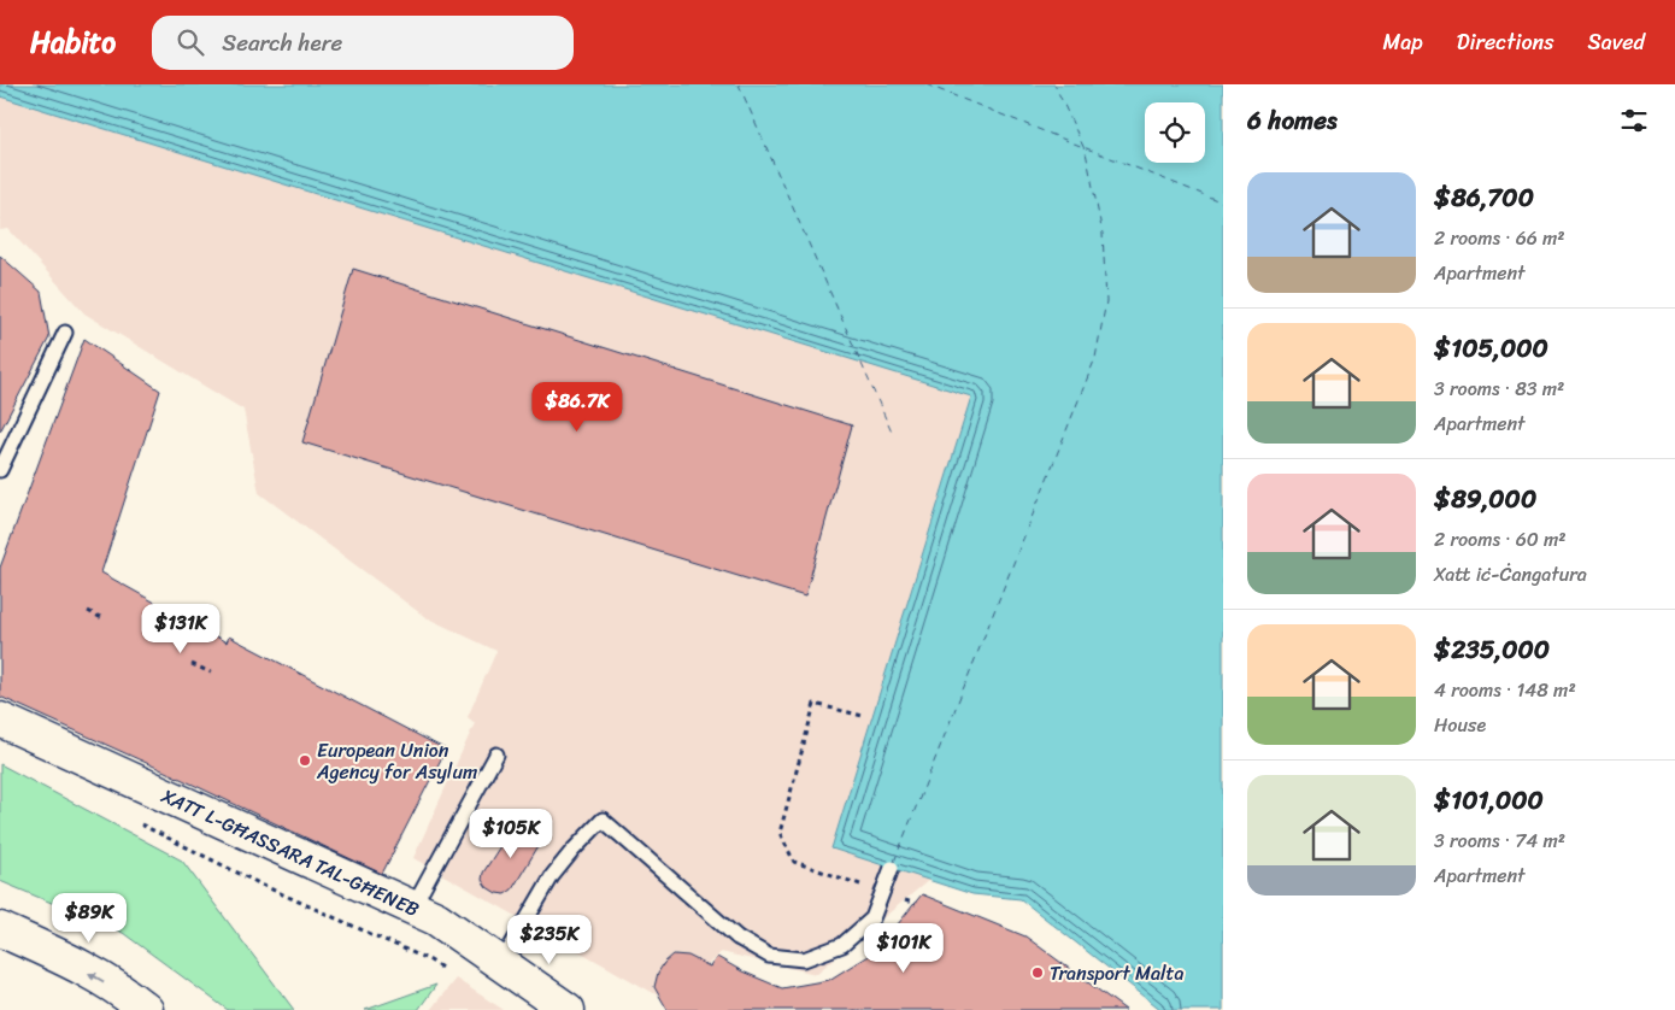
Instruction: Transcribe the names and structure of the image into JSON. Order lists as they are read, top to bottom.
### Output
{
  "streets": {
    "street": ["XATT L-GĦASSARA TAL-GĦENEB"]
  },
  "places": ["European Union Agency for Asylum", "Transport Malta"],
  "page": {
    "header": "Habito",
    "search": "Search here",
    "nav": ["Map", "Directions", "Saved"],
    "heading": "6 homes",
    "list": [
      {
        "name": "$86,700",
        "note": "2 rooms · 66 m² · Apartment"
      },
      {
        "name": "$105,000",
        "note": "3 rooms · 83 m² · Apartment"
      },
      {
        "name": "$89,000",
        "note": "2 rooms · 60 m² · Xatt iċ-Ċangatura"
      },
      {
        "name": "$235,000",
        "note": "4 rooms · 148 m² · House"
      },
      {
        "name": "$101,000",
        "note": "3 rooms · 74 m² · Apartment"
      }
    ],
    "price": [
      "$86.7K",
      "$131K",
      "$105K",
      "$89K",
      "$235K",
      "$101K"
    ]
  }
}
